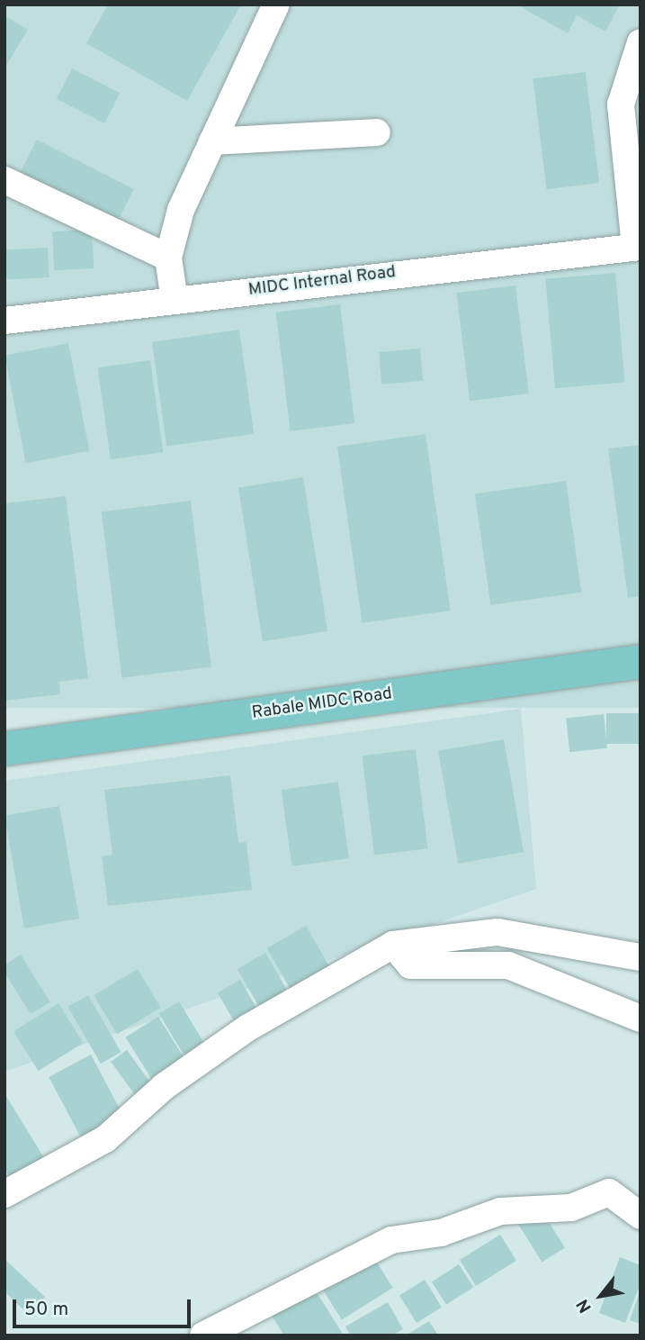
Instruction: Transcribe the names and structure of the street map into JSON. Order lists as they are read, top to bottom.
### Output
{
  "streets": {
    "main road": ["Rabale MIDC Road"],
    "street": ["MIDC Internal Road"]
  },
  "scale_bar": "50 m",
  "north": "bottom left"
}
